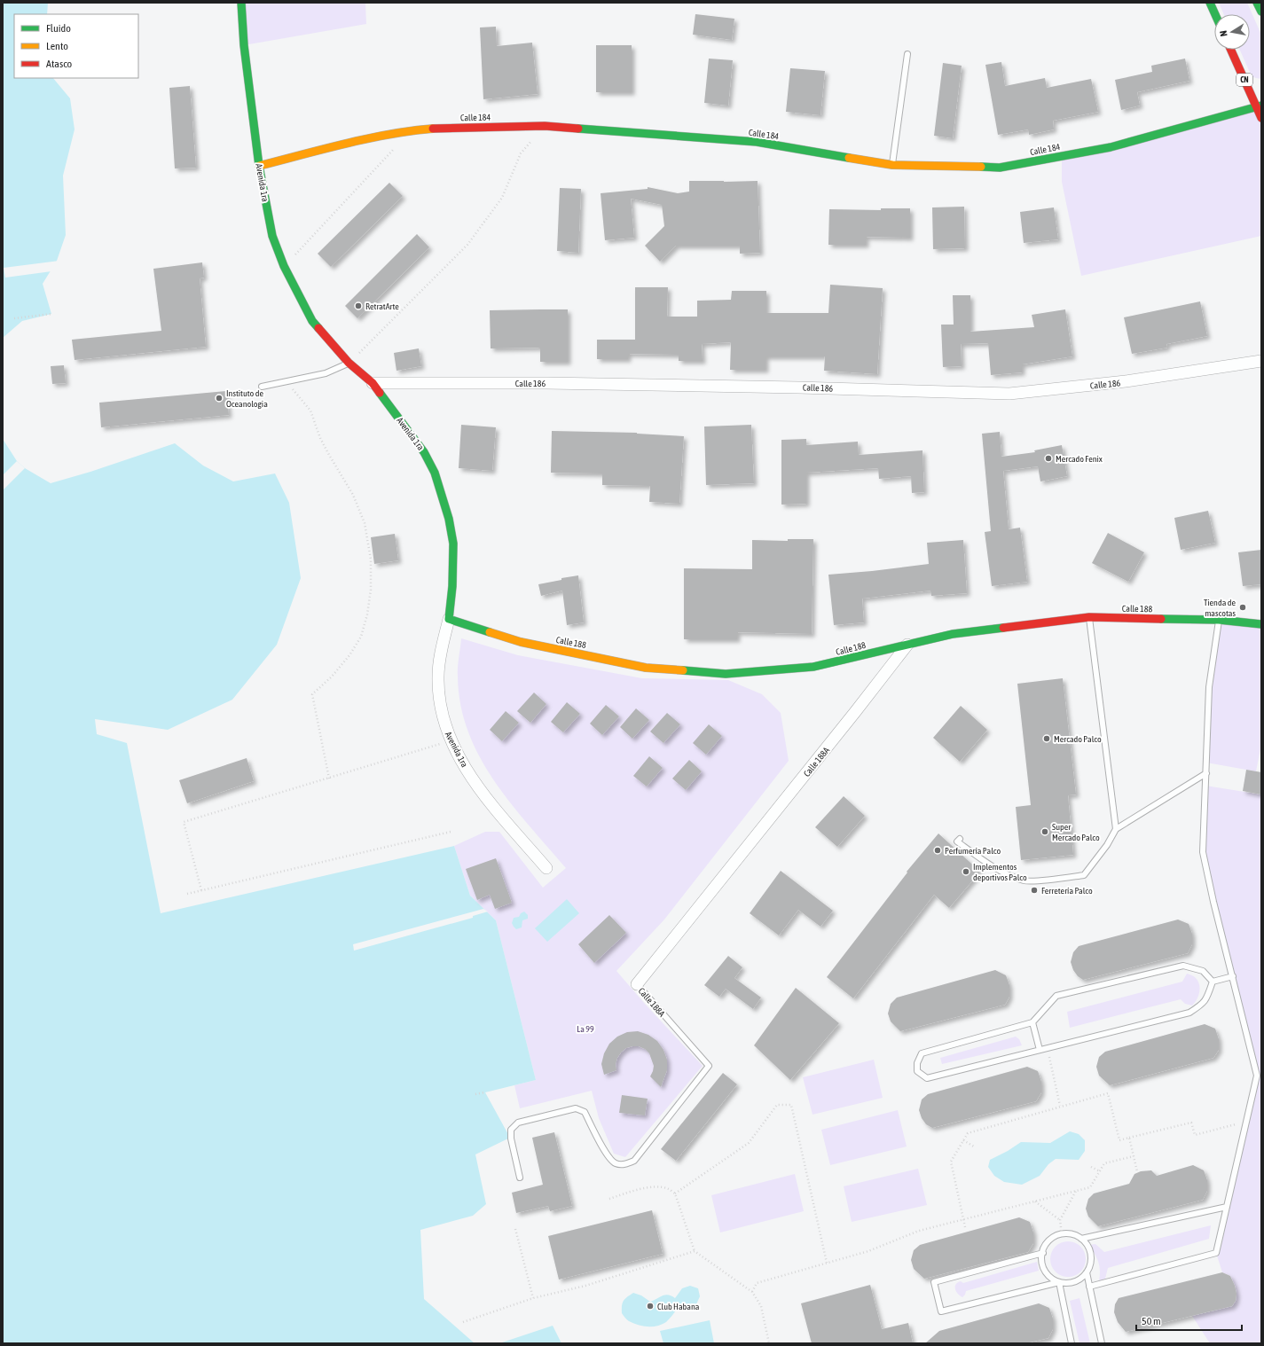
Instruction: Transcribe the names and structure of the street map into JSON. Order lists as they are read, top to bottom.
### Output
{
  "streets": {
    "main road": [
      "CN",
      "Calle 184",
      "Avenida 1ra",
      "Calle 188"
    ],
    "street": ["Calle 186", "Calle 188A"]
  },
  "crossings": [
    ["CN", "Calle 184"],
    ["Calle 184", "Avenida 1ra"],
    ["Avenida 1ra", "Calle 186"],
    ["Avenida 1ra", "Calle 188"],
    ["Calle 188", "Calle 188A"]
  ],
  "parks": ["La 99"],
  "places": [
    "RetratArte",
    "Instituto de Oceanologia",
    "Mercado Fenix",
    "Tienda de mascotas",
    "Mercado Palco",
    "Super Mercado Palco",
    "Perfumería Palco",
    "Implementos deportivos Palco",
    "Ferretería Palco",
    "Club Habana"
  ],
  "legend": ["Fluido", "Lento", "Atasco"],
  "scale_bar": "50 m",
  "north": "left"
}
